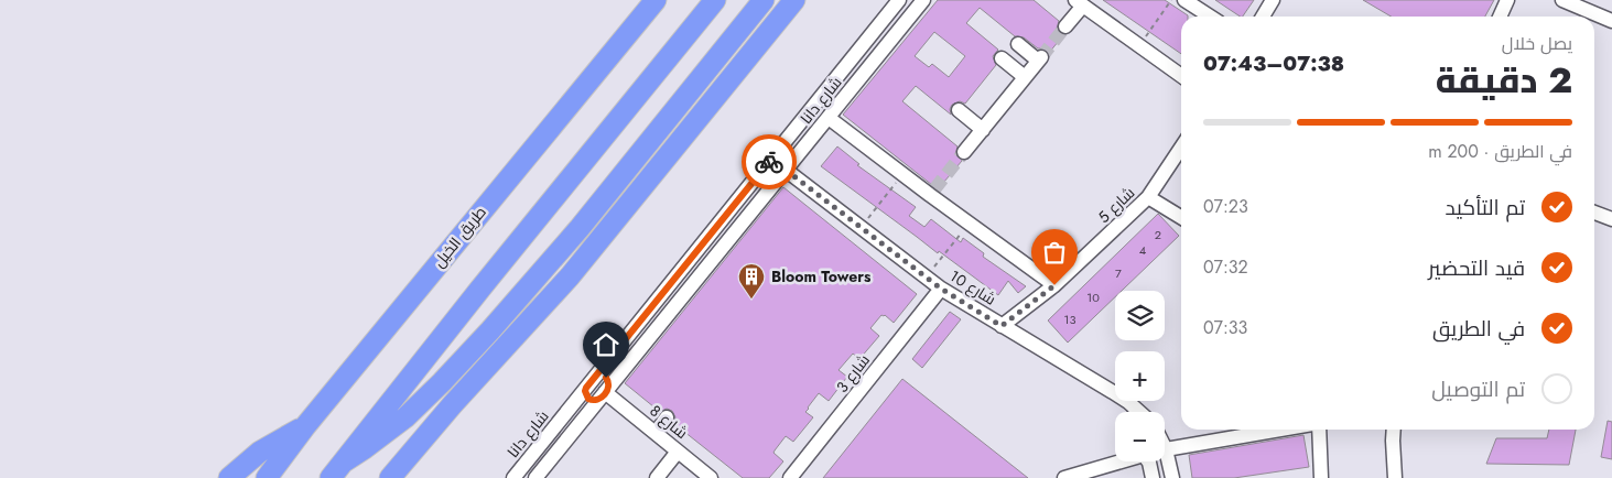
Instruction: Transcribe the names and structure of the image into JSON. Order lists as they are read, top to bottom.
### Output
{
  "streets": {
    "highway": ["طريق الخيل"],
    "street": [
      "شارع دانا",
      "شارع 5",
      "شارع 10",
      "شارع 3",
      "شارع 8"
    ]
  },
  "crossings": [
    ["شارع دانا", "شارع 10"],
    ["شارع دانا", "شارع 8"],
    ["شارع 5", "شارع 10"],
    ["شارع 10", "شارع 3"]
  ],
  "places": {
    "building": ["Bloom Towers"]
  },
  "house_numbers": [
    "2",
    "4",
    "7",
    "10",
    "13"
  ],
  "page": {
    "heading": ["2 دقيقة", "يصل خلال", "07:38–07:43"],
    "bar": "في الطريق · 200 m",
    "list": [
      ["تم التأكيد", "07:23"],
      ["قيد التحضير", "07:32"],
      ["في الطريق", "07:33"],
      "تم التوصيل"
    ],
    "map_buttons": ["+", "−"]
  }
}
